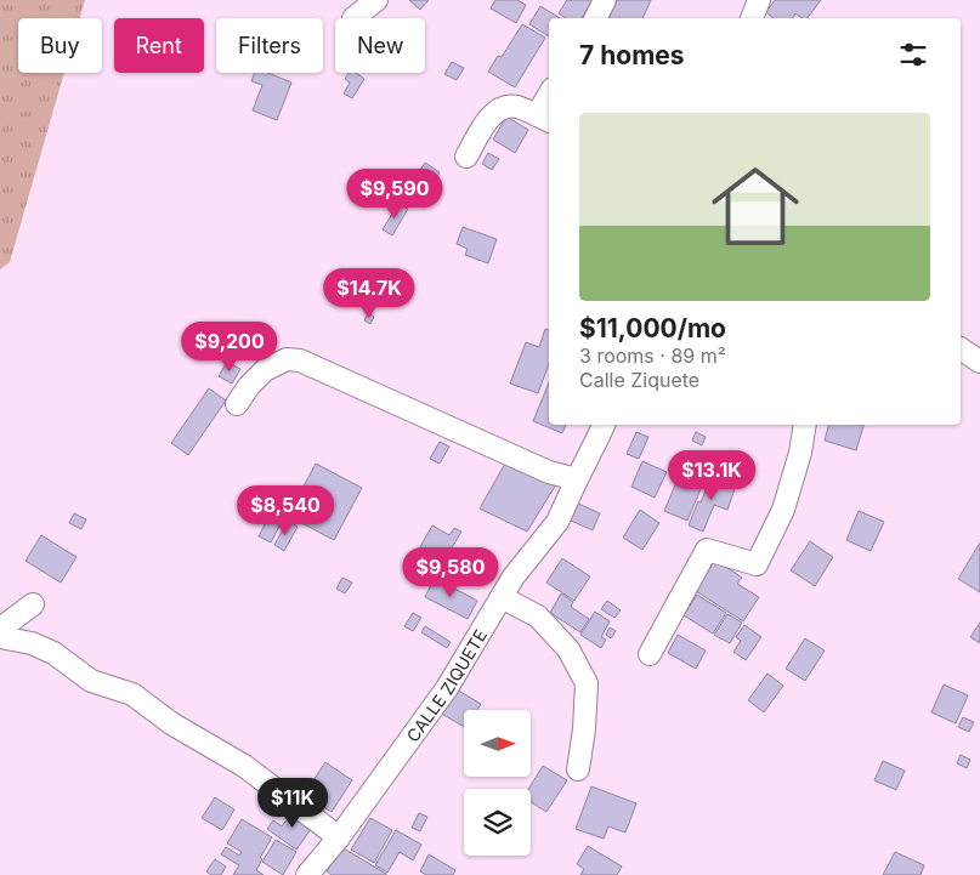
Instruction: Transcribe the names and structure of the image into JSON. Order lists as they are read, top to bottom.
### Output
{
  "streets": {
    "street": ["CALLE ZIQUETE"]
  },
  "north": "right",
  "page": {
    "chip": [
      "Buy",
      "Rent",
      "Filters",
      "New"
    ],
    "heading": "7 homes",
    "list": [
      {
        "name": "$11,000/mo",
        "note": "3 rooms · 89 m² · Calle Ziquete"
      }
    ],
    "price": [
      "$9,590",
      "$14.7K",
      "$9,200",
      "$13.1K",
      "$8,540",
      "$9,580",
      "$11K"
    ]
  }
}
